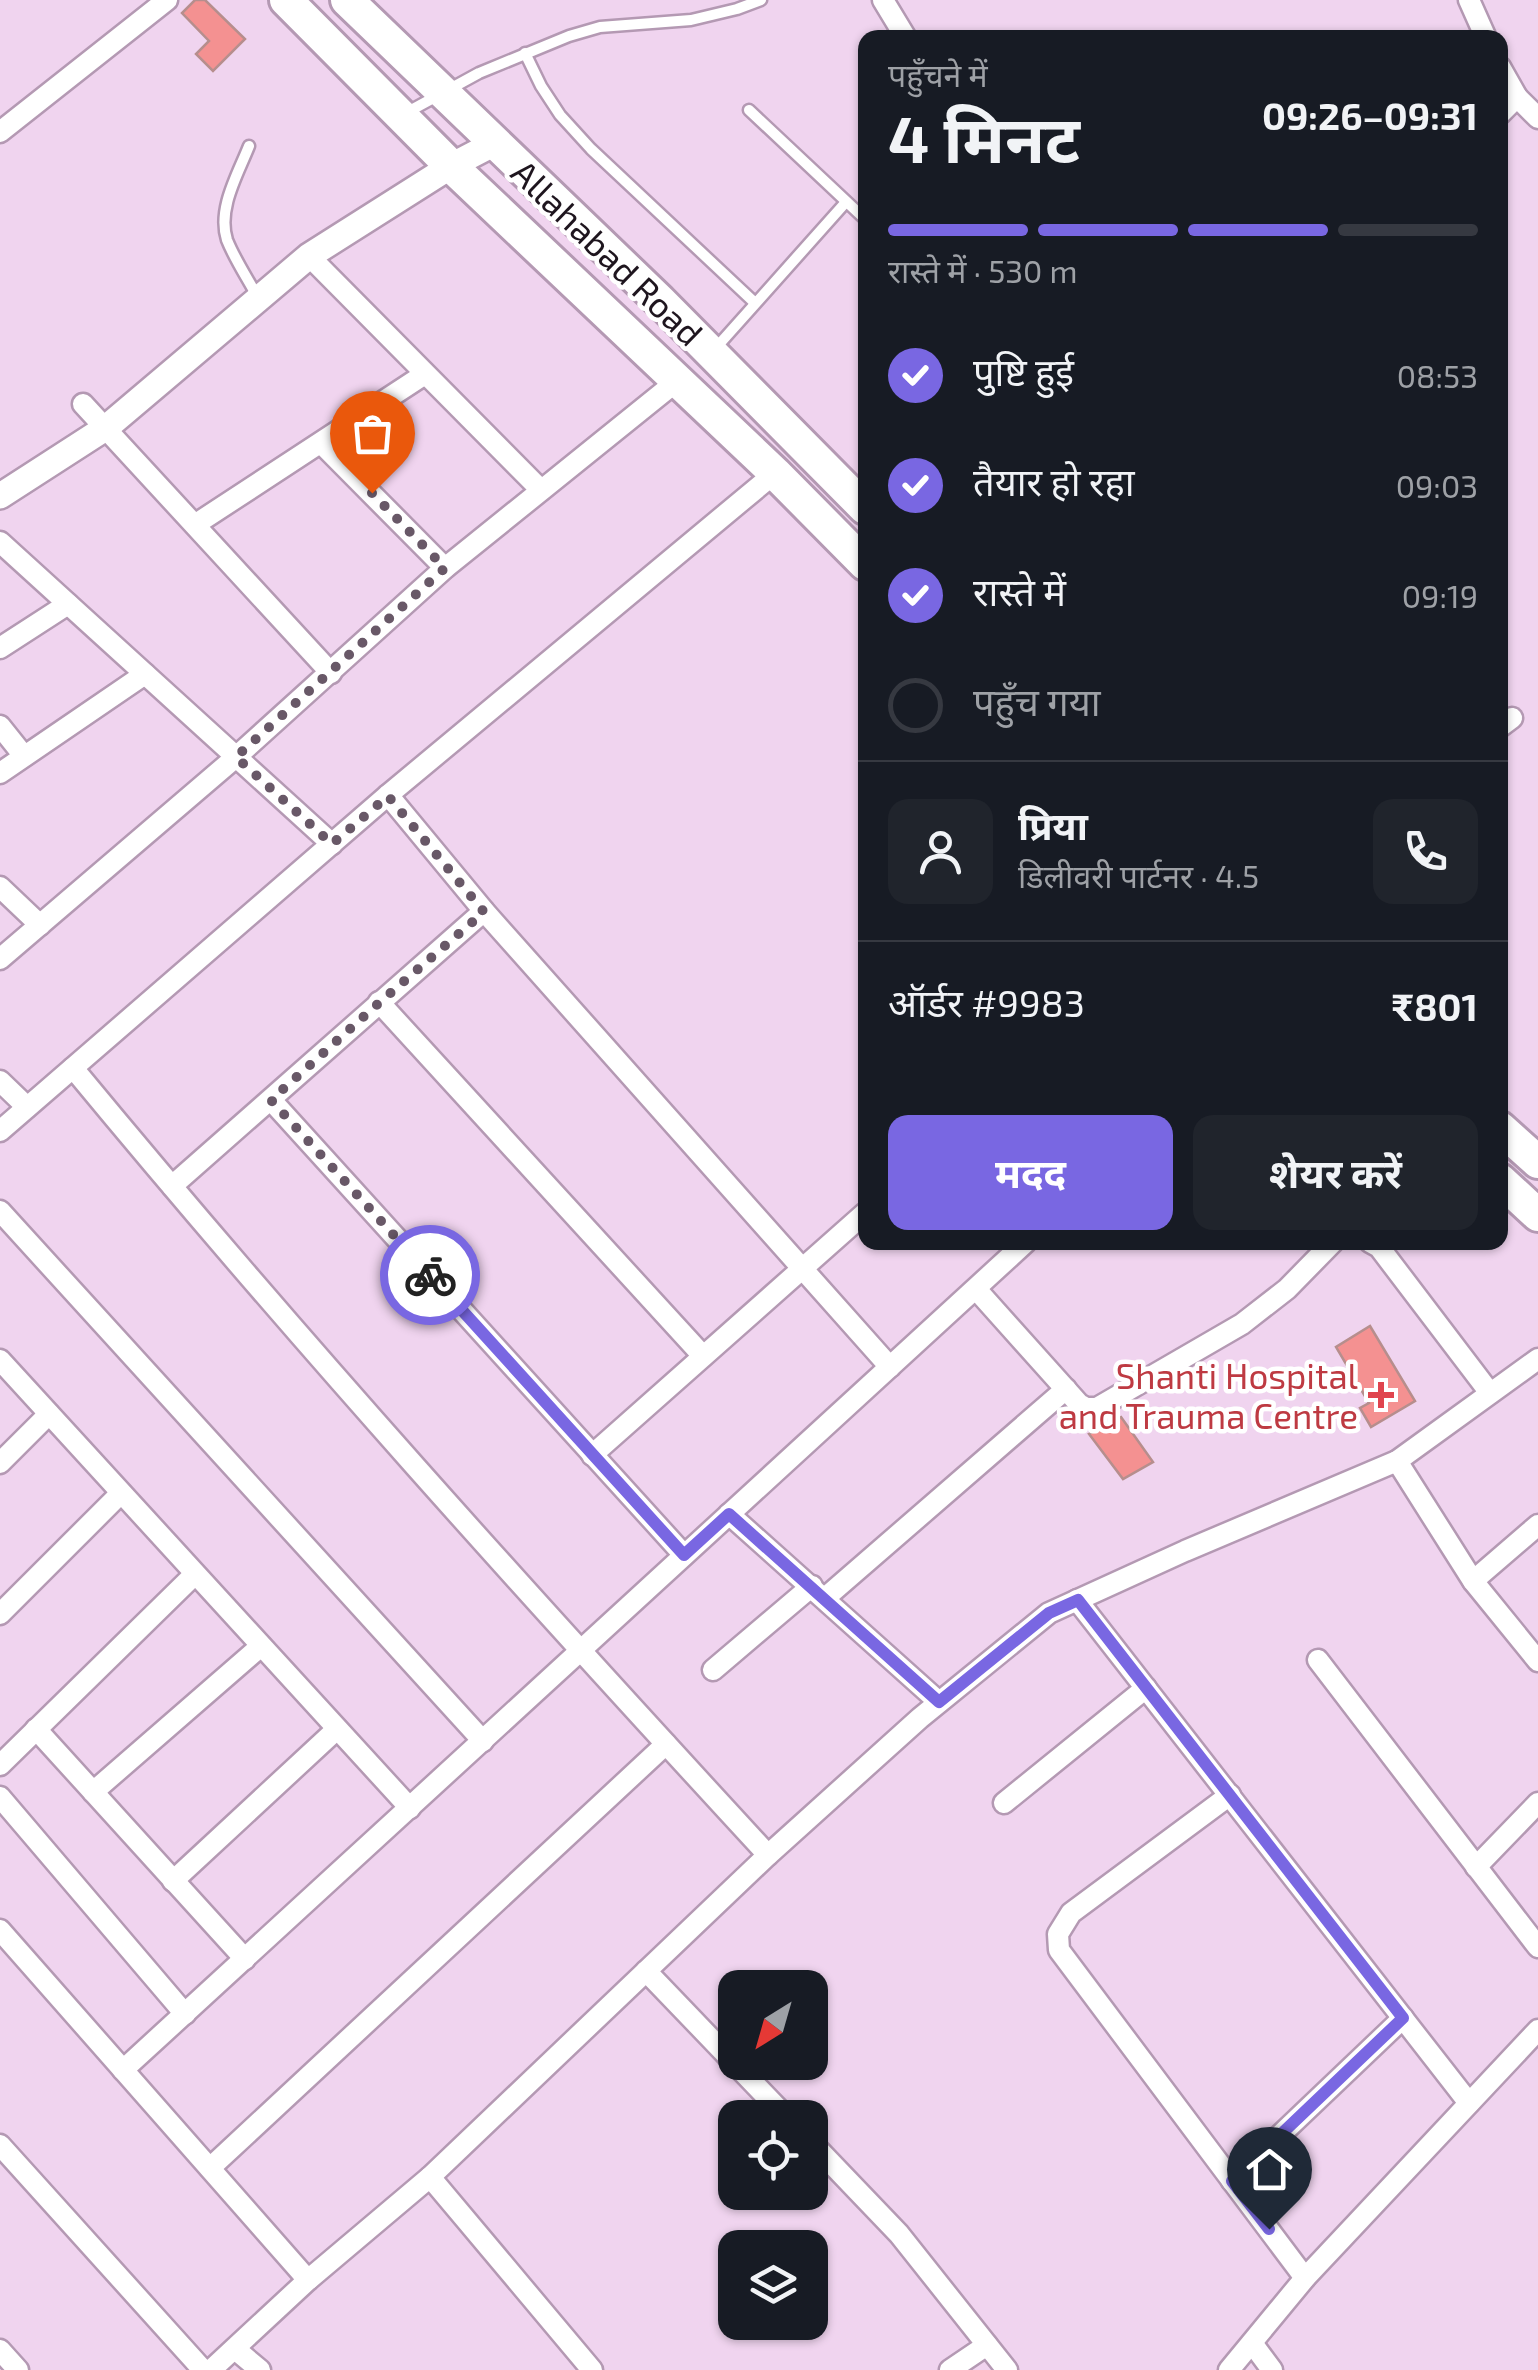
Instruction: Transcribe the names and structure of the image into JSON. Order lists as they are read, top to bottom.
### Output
{
  "streets": {
    "main road": ["Allahabad Road"]
  },
  "places": {
    "health": ["Shanti Hospital and Trauma Centre"]
  },
  "north": "bottom left",
  "page": {
    "heading": ["4 मिनट", "पहुँचने में", "09:26–09:31"],
    "panel": [
      "प्रिया",
      "डिलीवरी पार्टनर · 4.5",
      "ऑर्डर #9983",
      "₹801"
    ],
    "bar": "रास्ते में · 530 m",
    "list": [
      ["पुष्टि हुई", "08:53"],
      ["तैयार हो रहा", "09:03"],
      ["रास्ते में", "09:19"],
      "पहुँच गया"
    ],
    "buttons": ["मदद", "शेयर करें"]
  }
}
